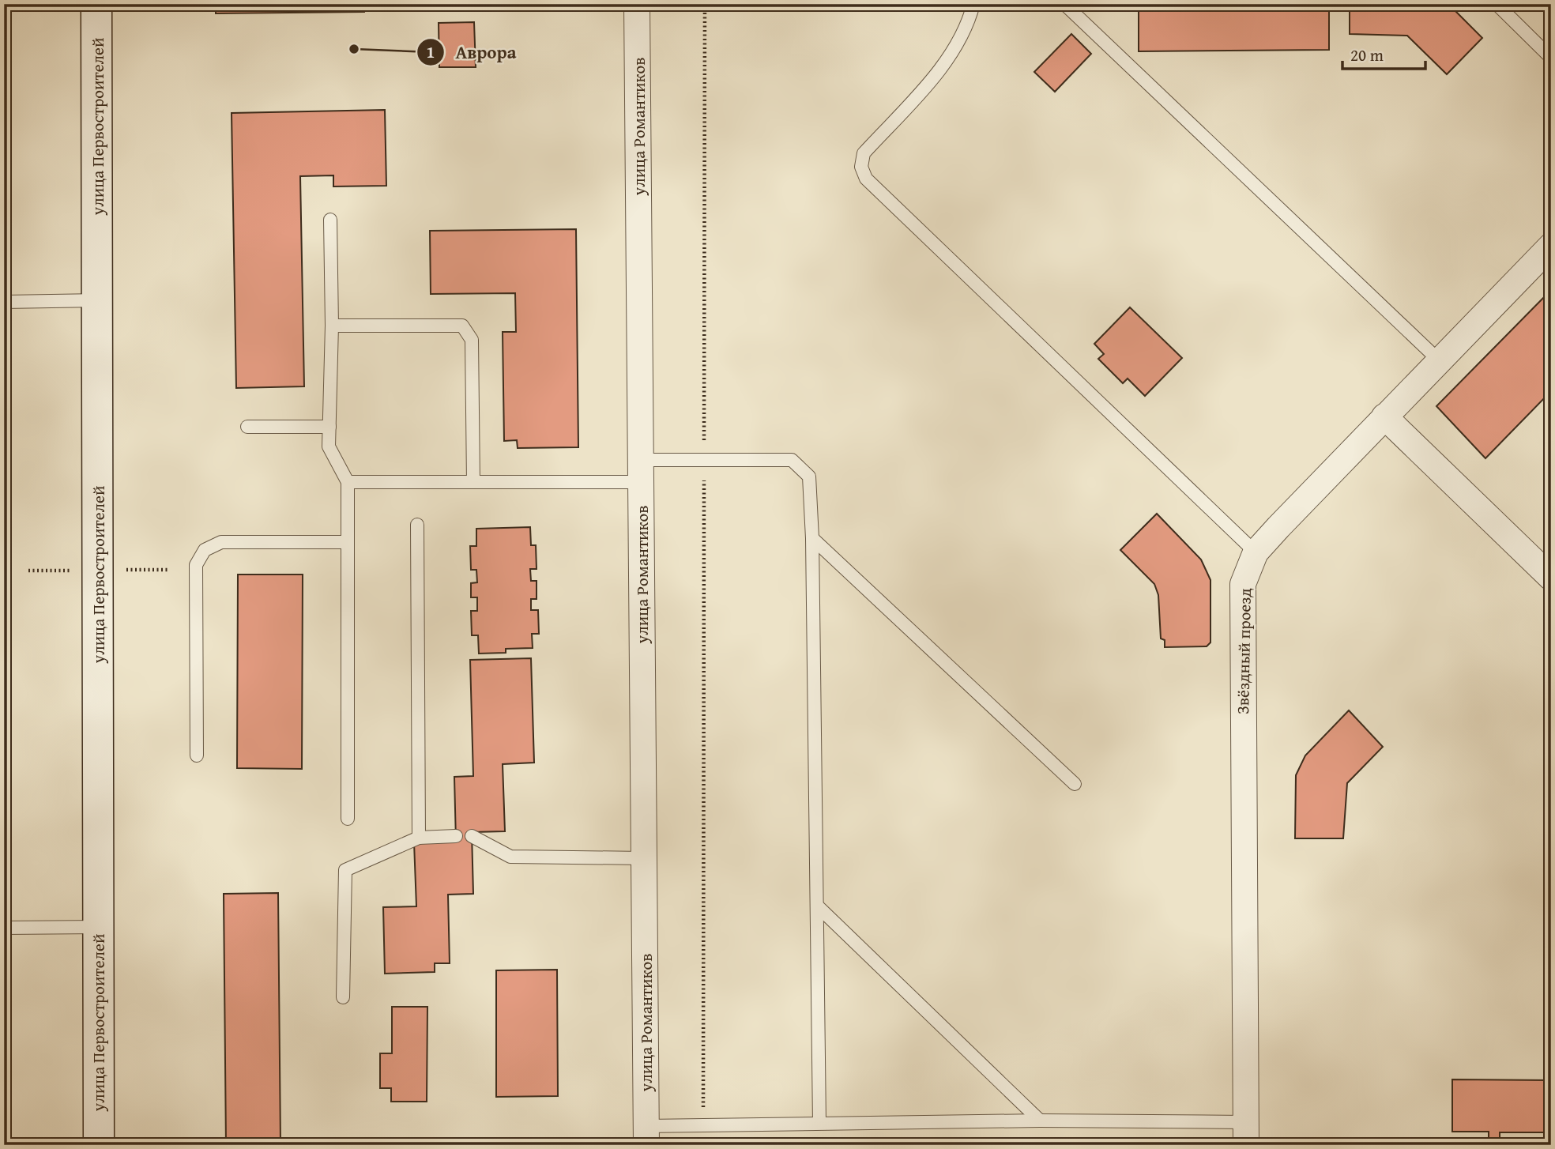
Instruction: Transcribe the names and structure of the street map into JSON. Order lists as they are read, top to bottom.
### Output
{
  "streets": {
    "street": ["улица Первостроителей", "улица Романтиков", "Звёздный проезд"]
  },
  "places": ["Аврора"],
  "scale_bar": "20 m"
}
